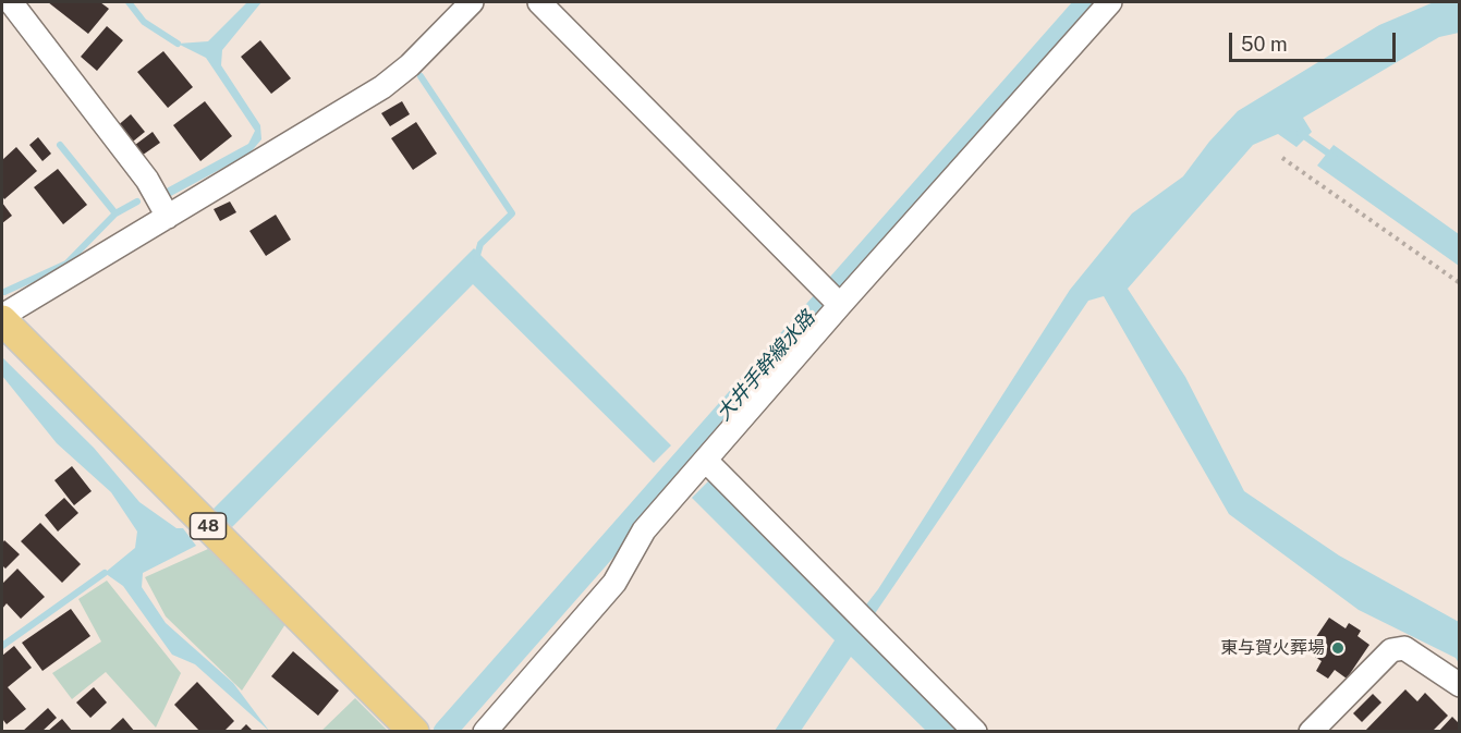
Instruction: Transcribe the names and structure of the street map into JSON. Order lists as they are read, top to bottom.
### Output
{
  "streets": {
    "main road": ["48"]
  },
  "water": ["大井手幹線水路"],
  "places": ["東与賀火葬場"],
  "scale_bar": "50 m"
}
